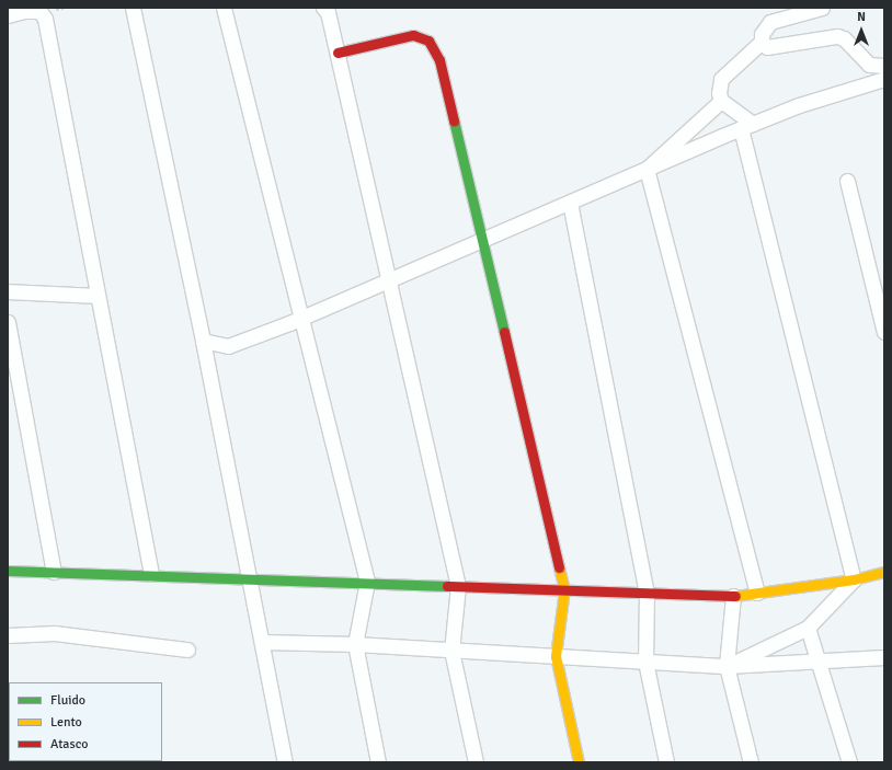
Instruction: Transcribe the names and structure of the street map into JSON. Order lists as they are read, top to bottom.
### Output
{
  "legend": ["Fluido", "Lento", "Atasco"],
  "north": "top"
}
